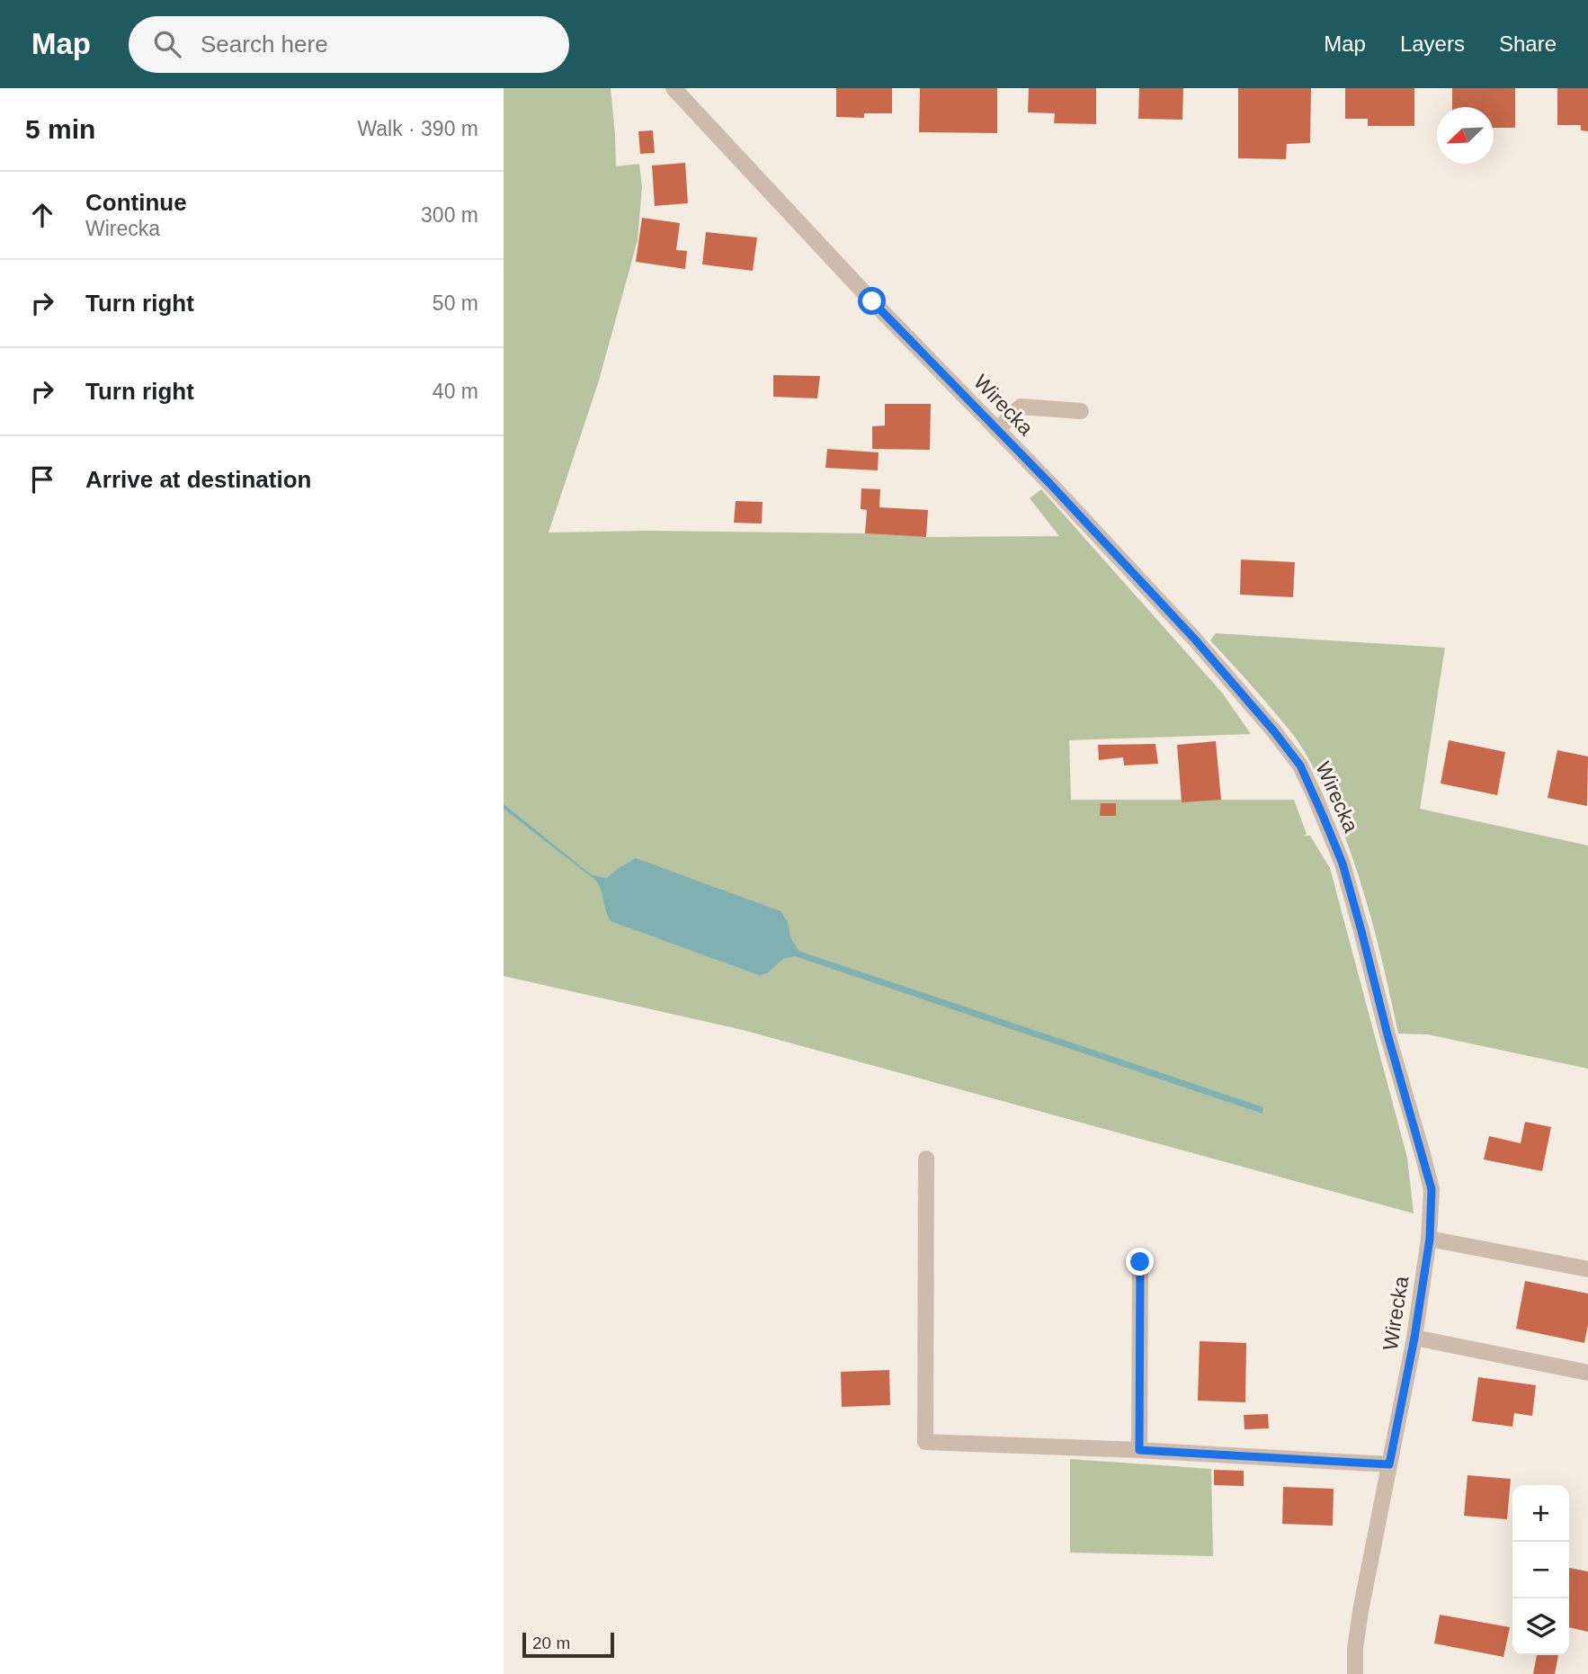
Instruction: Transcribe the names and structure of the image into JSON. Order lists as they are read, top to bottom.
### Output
{
  "streets": {
    "street": ["Wirecka"]
  },
  "scale_bar": "20 m",
  "north": "bottom left",
  "page": {
    "header": "Map",
    "search": "Search here",
    "nav": ["Map", "Layers", "Share"],
    "heading": ["5 min", "Walk · 390 m"],
    "list": [
      ["Continue", "Wirecka", "300 m"],
      ["Turn right", "50 m"],
      ["Turn right", "40 m"],
      "Arrive at destination"
    ],
    "map_buttons": ["+", "−"],
    "scale": "20 m"
  }
}
